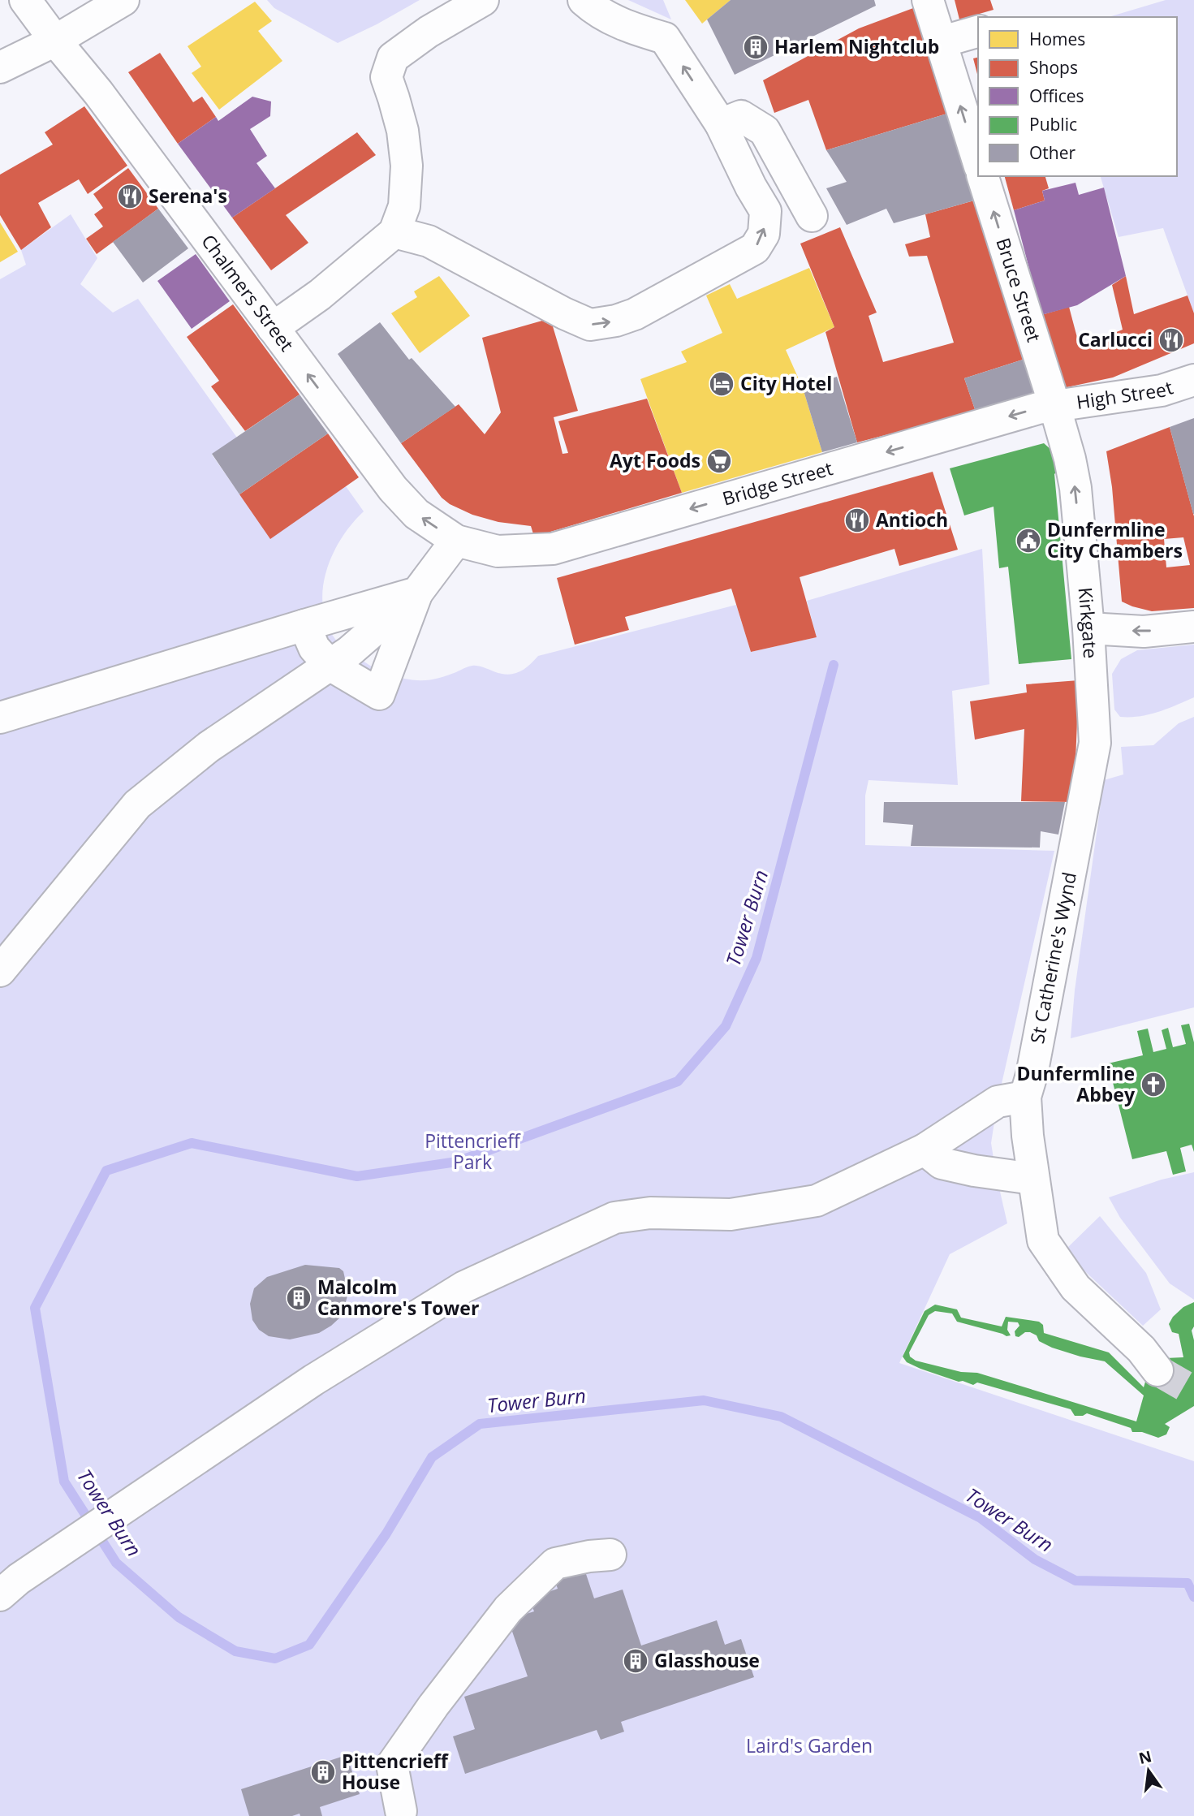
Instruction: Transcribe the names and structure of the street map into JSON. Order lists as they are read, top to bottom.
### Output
{
  "streets": {
    "street": [
      "Bruce Street",
      "Chalmers Street",
      "High Street",
      "Bridge Street",
      "Kirkgate",
      "St Catherine's Wynd"
    ]
  },
  "crossings": [
    ["Bruce Street", "High Street"],
    ["Bruce Street", "Bridge Street"],
    ["Bruce Street", "Kirkgate"],
    ["Chalmers Street", "Bridge Street"],
    ["High Street", "Bridge Street"],
    ["High Street", "Kirkgate"],
    ["Bridge Street", "Kirkgate"],
    ["Kirkgate", "St Catherine's Wynd"]
  ],
  "one_way": [
    "Bruce Street",
    "Chalmers Street",
    "Bridge Street",
    "Kirkgate"
  ],
  "water": ["Tower Burn"],
  "parks": ["Pittencrieff Park", "Laird's Garden"],
  "places": {
    "building": [
      "Harlem Nightclub",
      "Malcolm Canmore's Tower",
      "Glasshouse",
      "Pittencrieff House"
    ],
    "restaurant": ["Serena's", "Carlucci", "Antioch"],
    "hotel": ["City Hotel"],
    "supermarket": ["Ayt Foods"],
    "public building": ["Dunfermline City Chambers"],
    "church": ["Dunfermline Abbey"]
  },
  "legend": [
    "Homes",
    "Shops",
    "Offices",
    "Public",
    "Other"
  ],
  "north": "top"
}
